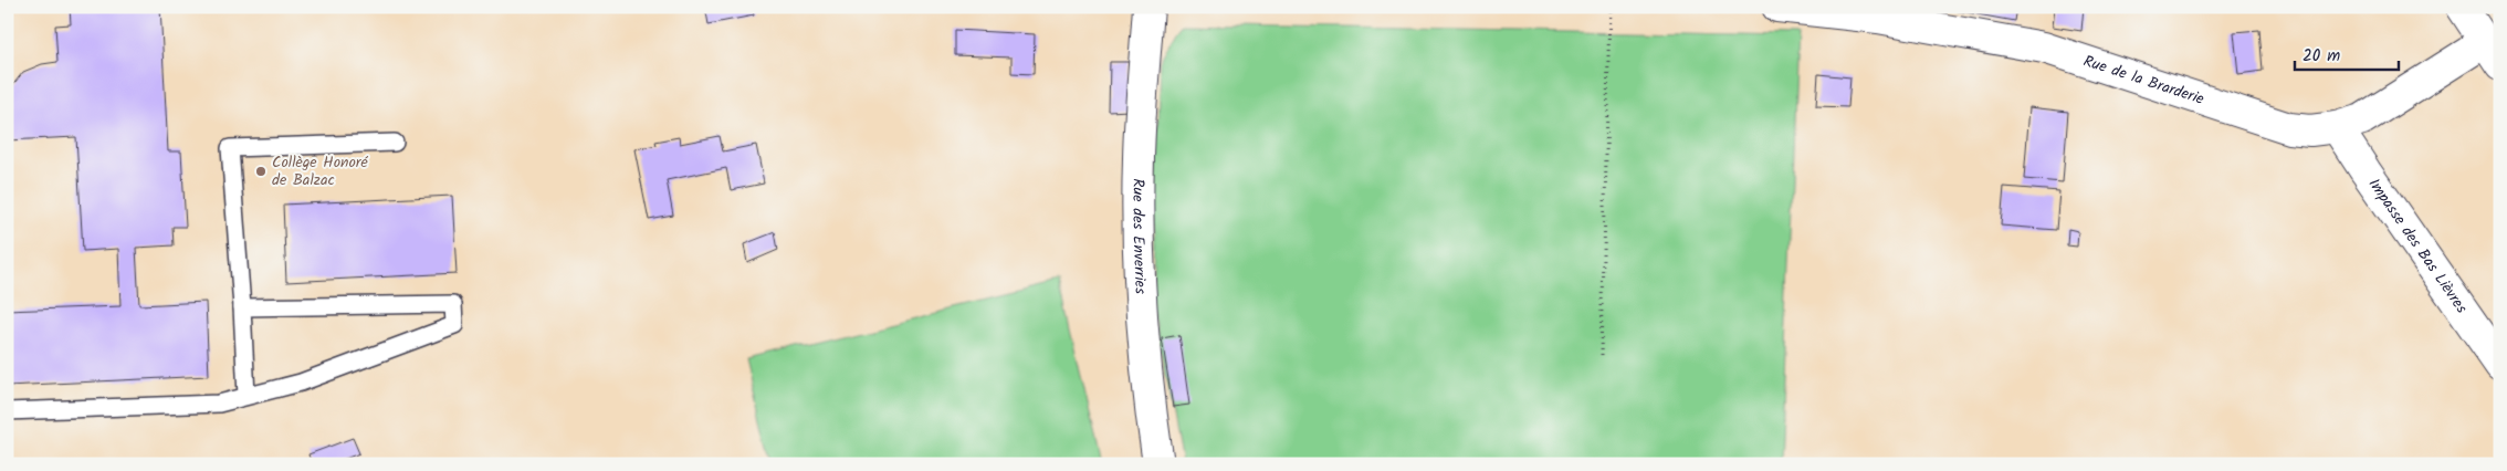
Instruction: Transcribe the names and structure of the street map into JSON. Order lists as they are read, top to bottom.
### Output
{
  "streets": {
    "street": ["Rue de la Brarderie", "Rue des Enverries", "Impasse des Bas Lièvres"]
  },
  "crossings": [
    ["Rue de la Brarderie", "Impasse des Bas Lièvres"]
  ],
  "places": ["Collège Honoré de Balzac"],
  "scale_bar": "20 m"
}
